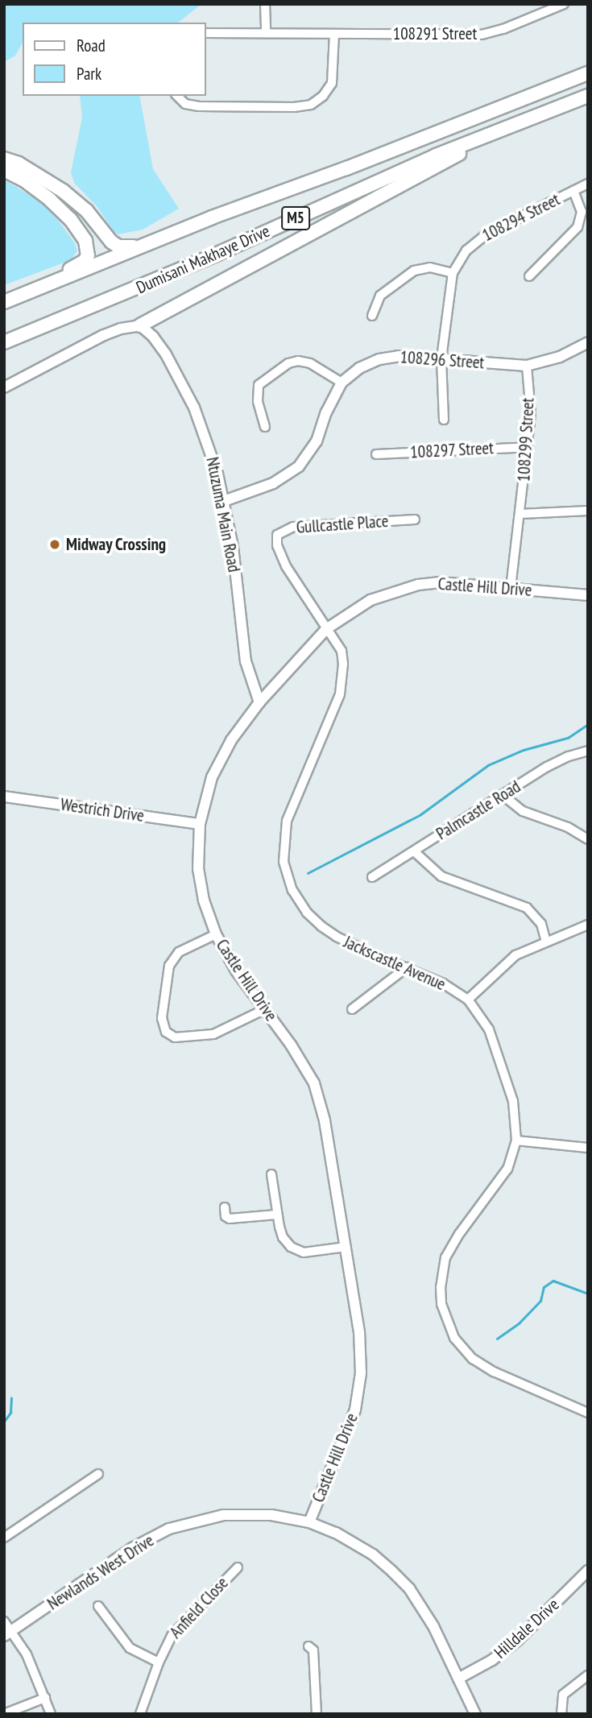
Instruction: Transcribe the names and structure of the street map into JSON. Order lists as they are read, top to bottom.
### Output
{
  "streets": {
    "main road": ["M5", "Dumisani Makhaye Drive"],
    "street": [
      "108291 Street",
      "108294 Street",
      "108296 Street",
      "108299 Street",
      "108297 Street",
      "Ntuzuma Main Road",
      "Gullcastle Place",
      "Castle Hill Drive",
      "Westrich Drive",
      "Palmcastle Road",
      "Jackscastle Avenue",
      "Newlands West Drive",
      "Anfield Close",
      "Hilldale Drive"
    ]
  },
  "crossings": [
    ["108294 Street", "108296 Street"],
    ["108296 Street", "108299 Street"],
    ["108296 Street", "Ntuzuma Main Road"],
    ["108299 Street", "108297 Street"],
    ["108299 Street", "Castle Hill Drive"],
    ["Ntuzuma Main Road", "Castle Hill Drive"],
    ["Gullcastle Place", "Castle Hill Drive"],
    ["Gullcastle Place", "Jackscastle Avenue"],
    ["Castle Hill Drive", "Westrich Drive"],
    ["Castle Hill Drive", "Jackscastle Avenue"],
    ["Castle Hill Drive", "Newlands West Drive"],
    ["Newlands West Drive", "Hilldale Drive"]
  ],
  "places": ["Midway Crossing"],
  "legend": ["Road", "Park"]
}
